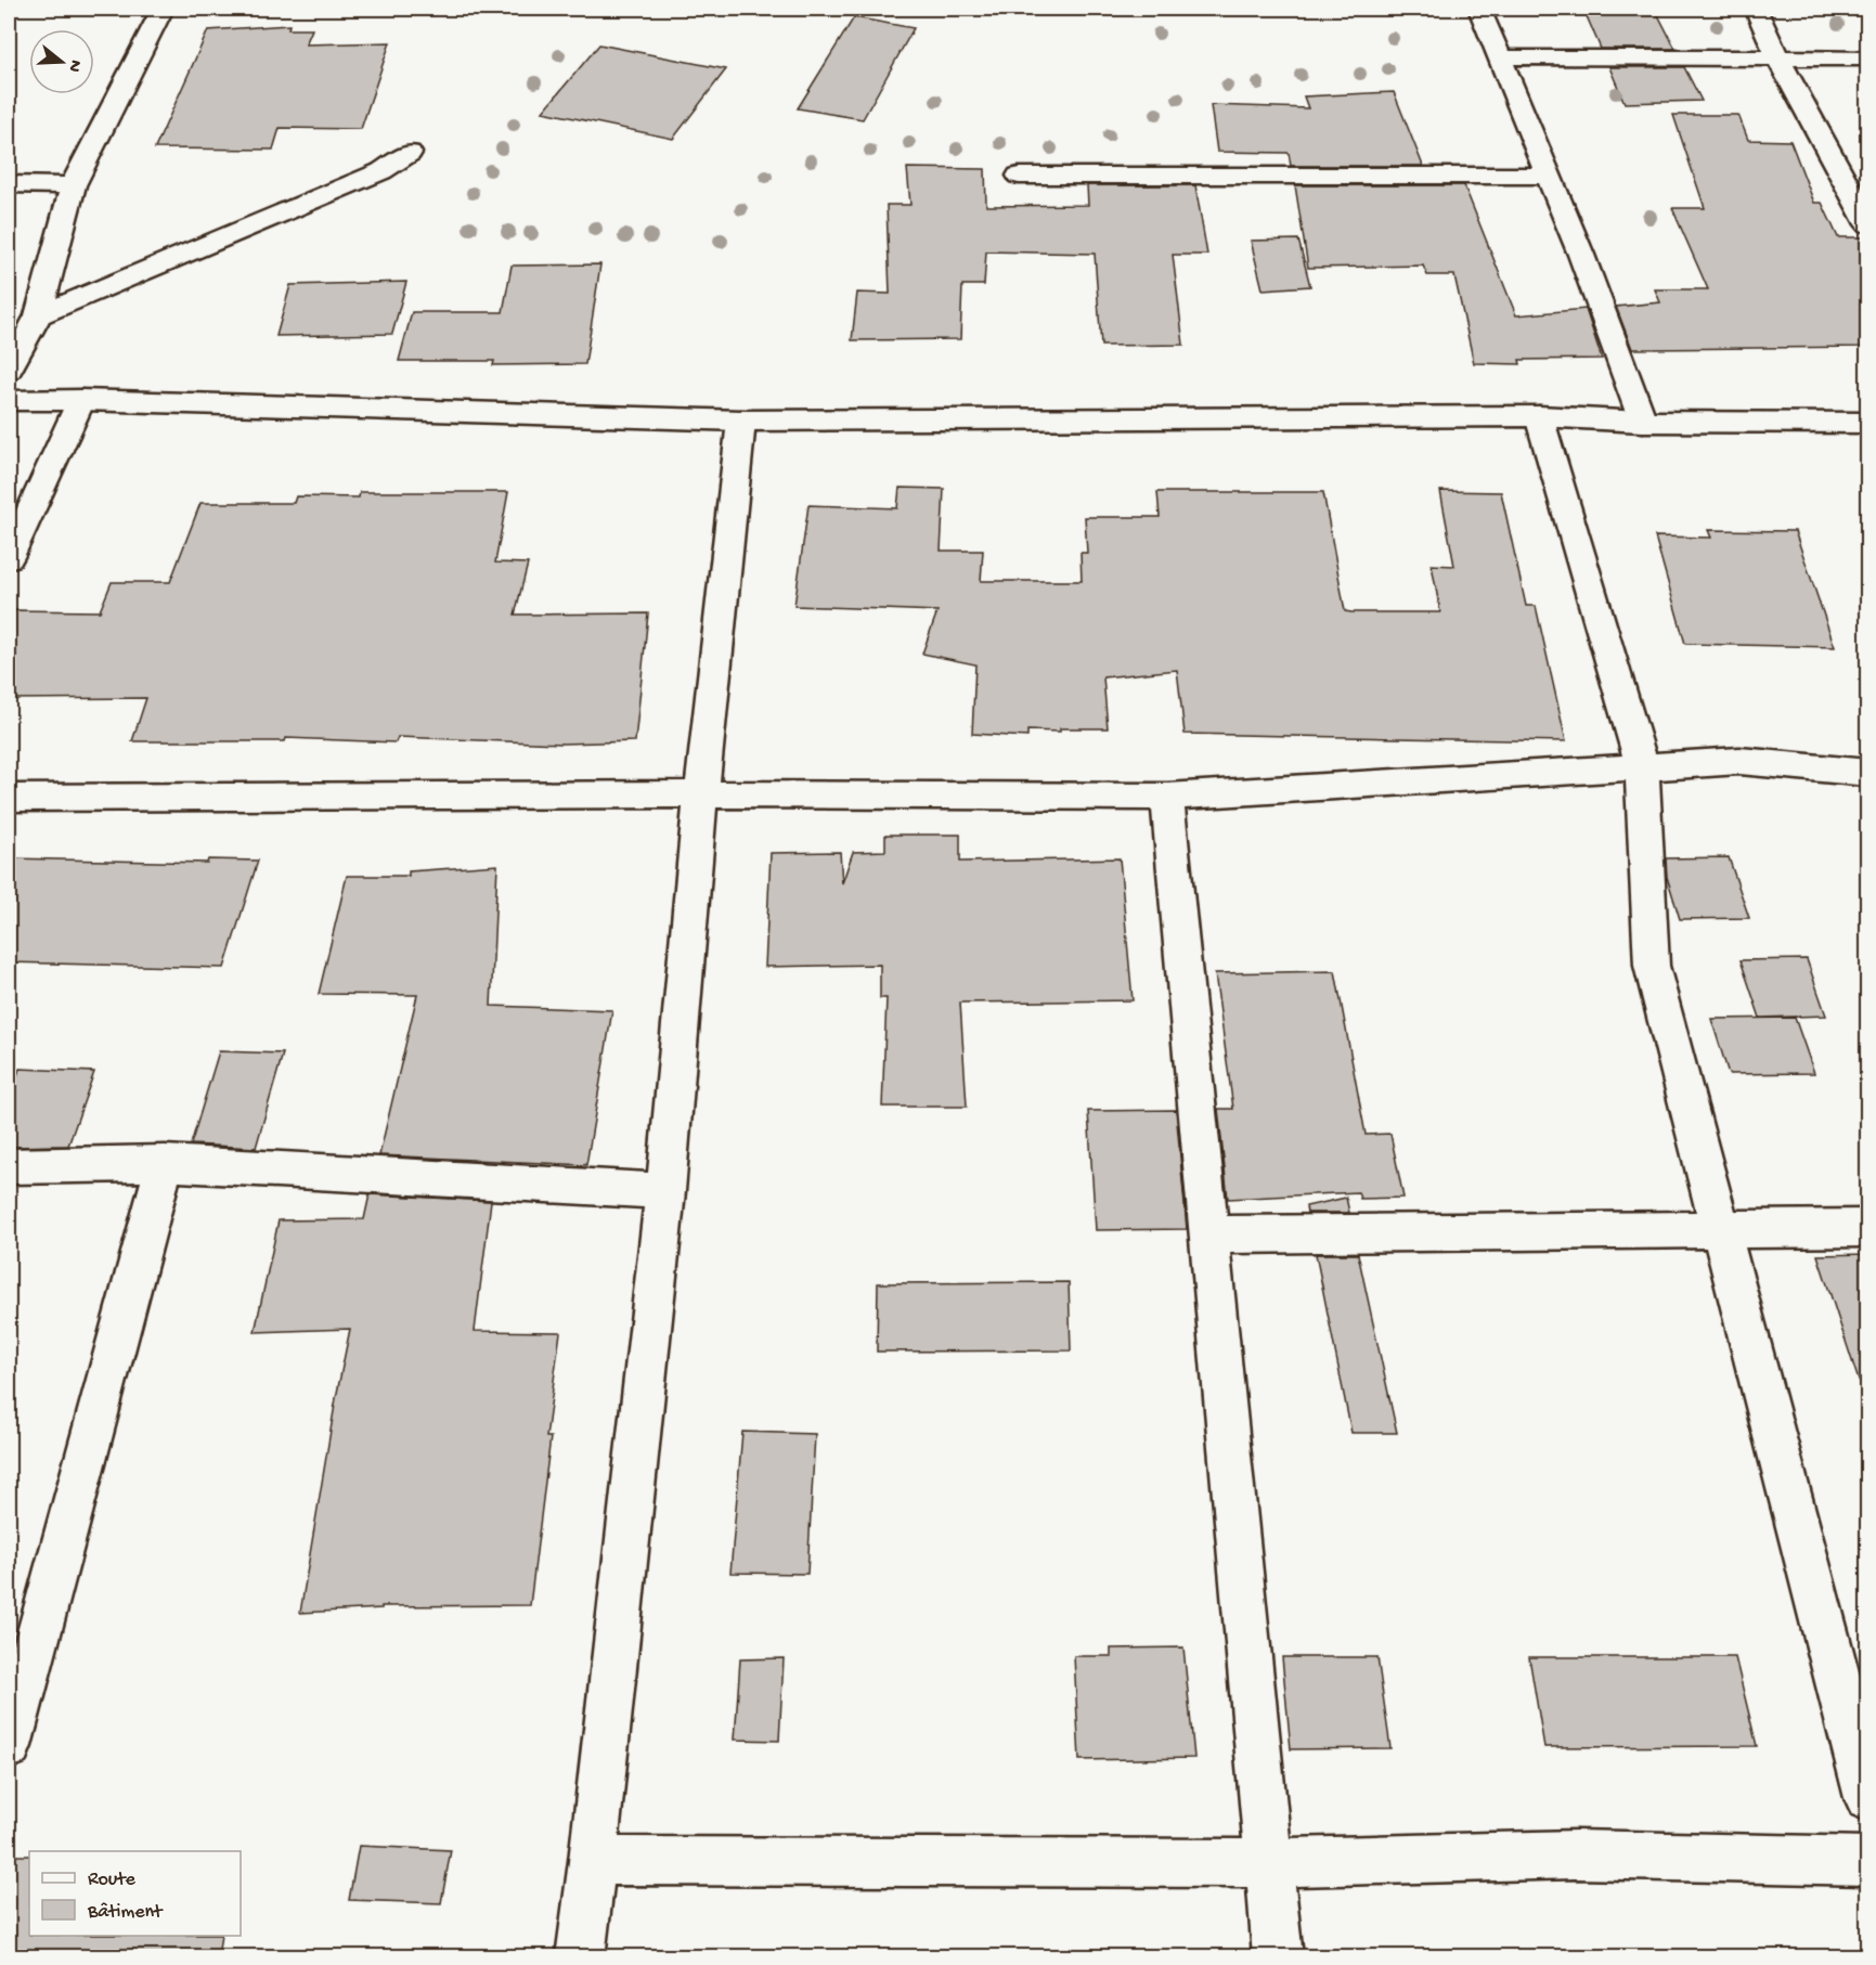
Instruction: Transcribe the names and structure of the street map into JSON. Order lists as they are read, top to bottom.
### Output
{
  "legend": ["Route", "Bâtiment"],
  "north": "right"
}
